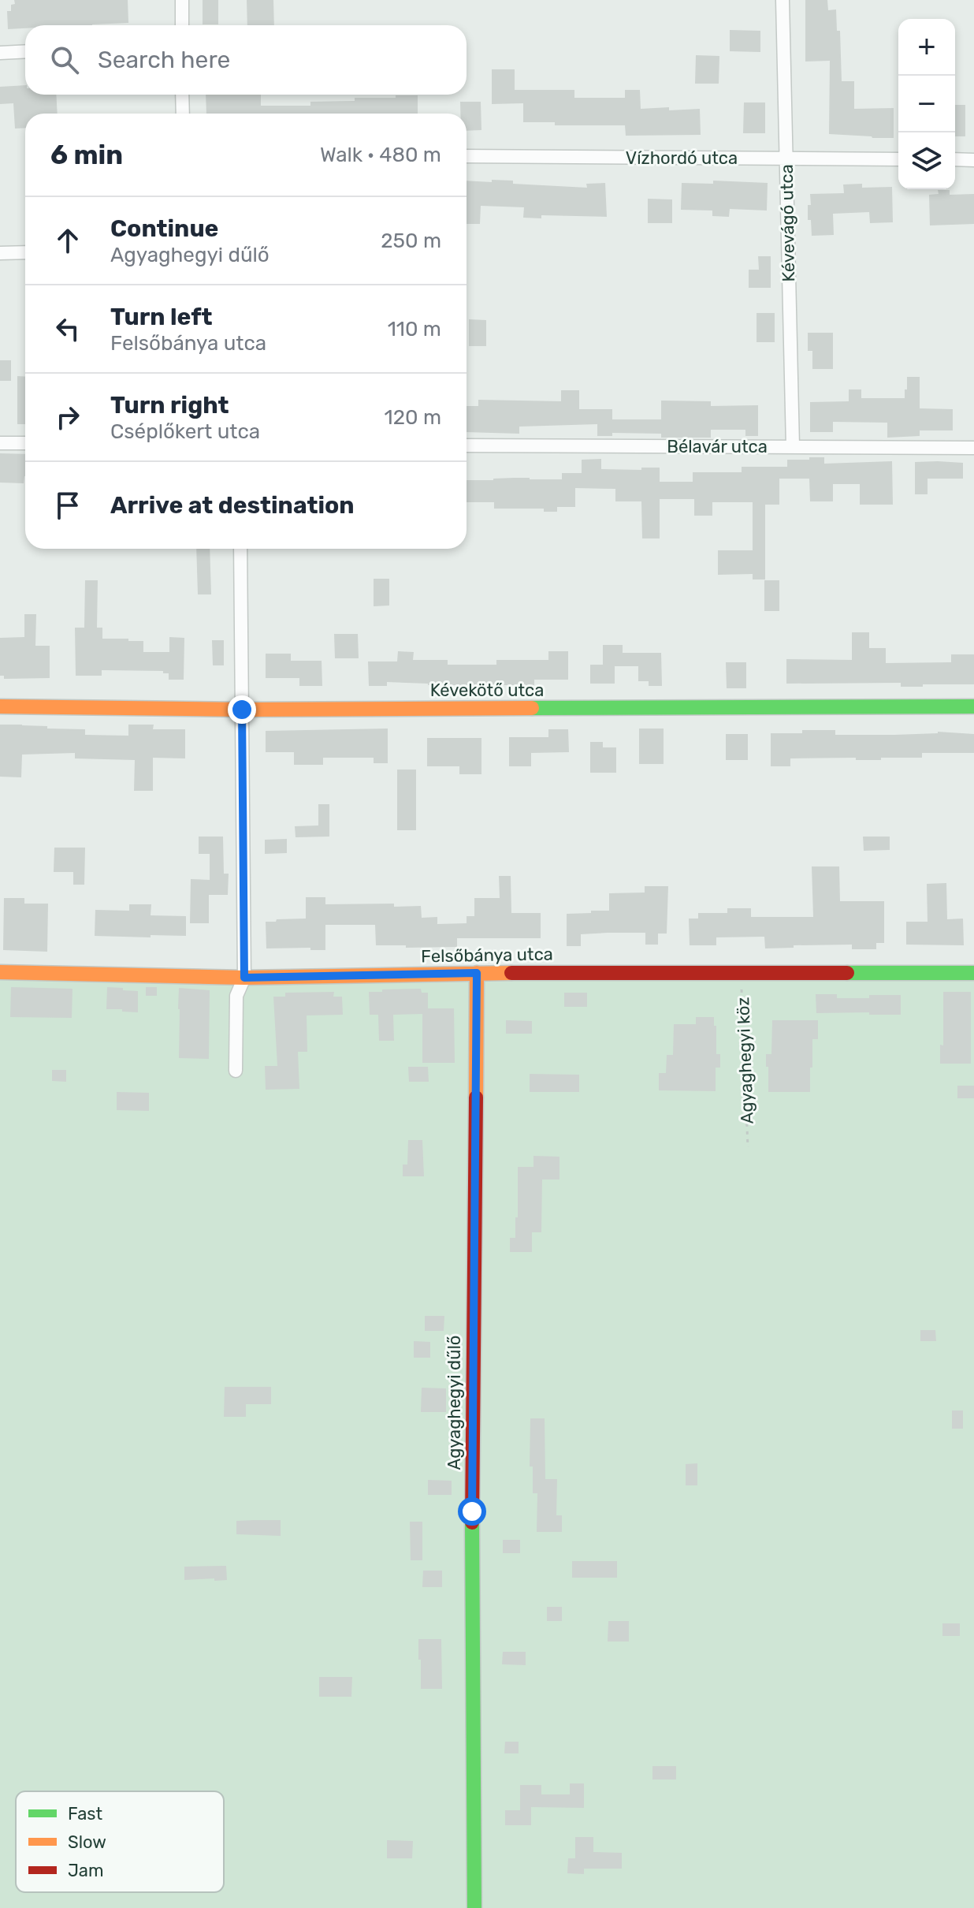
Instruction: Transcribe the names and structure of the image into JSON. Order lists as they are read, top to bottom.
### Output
{
  "streets": {
    "street": [
      "Vízhordó utca",
      "Kévevágó utca",
      "Bélavár utca",
      "Kévekötő utca",
      "Felsőbánya utca",
      "Agyaghegyi dűlő"
    ],
    "path": ["Agyaghegyi köz"]
  },
  "crossings": [
    ["Vízhordó utca", "Kévevágó utca"],
    ["Kévevágó utca", "Bélavár utca"],
    ["Felsőbánya utca", "Agyaghegyi köz"],
    ["Felsőbánya utca", "Agyaghegyi dűlő"]
  ],
  "legend": ["Fast", "Slow", "Jam"],
  "page": {
    "map_buttons": ["+", "−"],
    "search": "Search here",
    "heading": ["6 min", "Walk · 480 m"],
    "list": [
      ["Continue", "Agyaghegyi dűlő", "250 m"],
      ["Turn left", "Felsőbánya utca", "110 m"],
      ["Turn right", "Cséplőkert utca", "120 m"],
      "Arrive at destination"
    ]
  }
}
